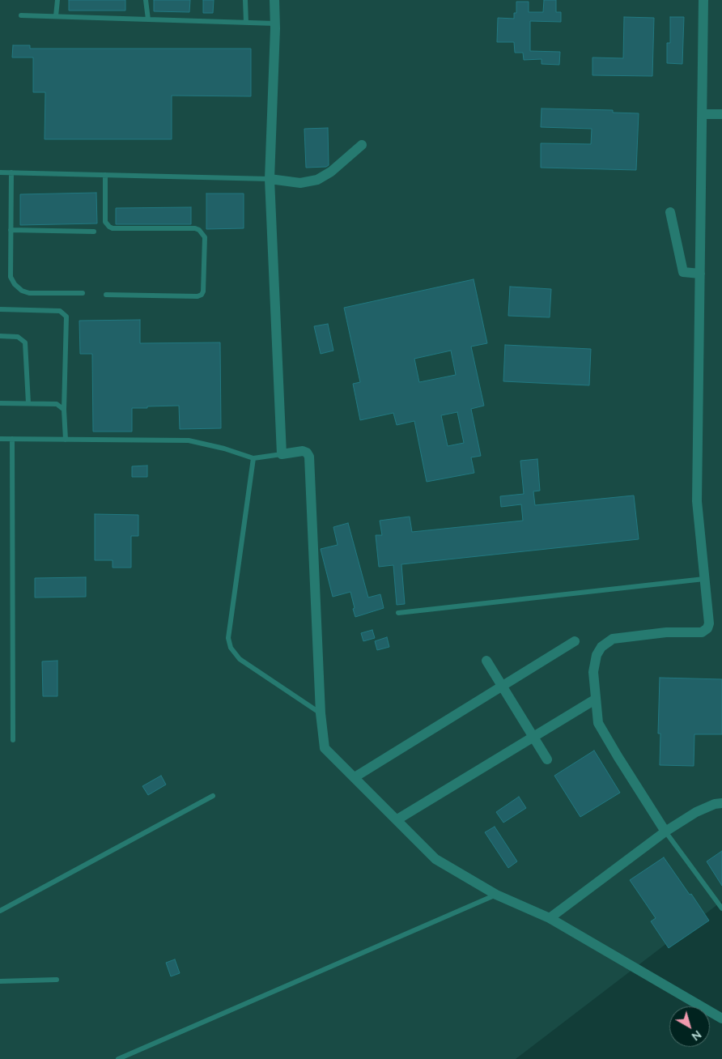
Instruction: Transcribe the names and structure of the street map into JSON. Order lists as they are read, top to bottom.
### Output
{
  "north": "bottom right"
}
